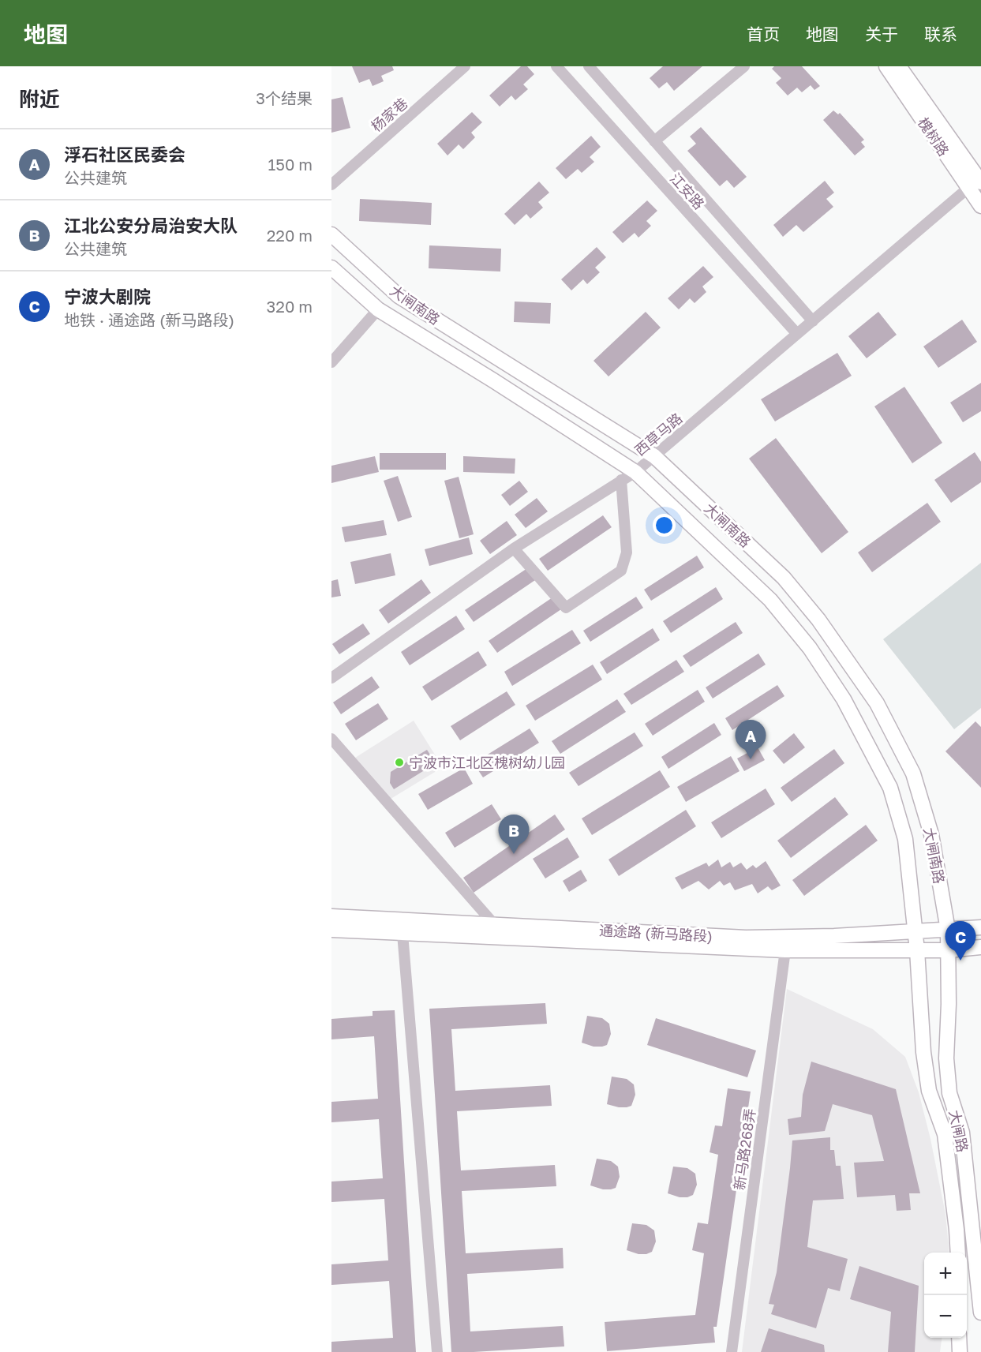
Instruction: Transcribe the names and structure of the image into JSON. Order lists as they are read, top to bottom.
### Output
{
  "streets": {
    "main road": [
      "槐树路",
      "大闸南路",
      "通途路 (新马路段)",
      "大闸路"
    ],
    "street": [
      "杨家巷",
      "江安路",
      "西草马路",
      "新马路268弄"
    ]
  },
  "crossings": [
    ["槐树路", "西草马路"],
    ["江安路", "西草马路"],
    ["大闸南路", "西草马路"],
    ["大闸南路", "通途路 (新马路段)"],
    ["大闸南路", "大闸路"],
    ["通途路 (新马路段)", "大闸路"],
    ["通途路 (新马路段)", "新马路268弄"]
  ],
  "places": ["宁波市江北区槐树幼儿园"],
  "page": {
    "header": "地图",
    "nav": [
      "首页",
      "地图",
      "关于",
      "联系"
    ],
    "heading": ["附近", "3个结果"],
    "list": [
      {
        "mark": "A",
        "name": "浮石社区民委会",
        "note": "公共建筑",
        "value": "150 m"
      },
      {
        "mark": "B",
        "name": "江北公安分局治安大队",
        "note": "公共建筑",
        "value": "220 m"
      },
      {
        "mark": "C",
        "name": "宁波大剧院",
        "note": "地铁 · 通途路 (新马路段)",
        "value": "320 m"
      }
    ],
    "pins": ["A", "B", "C"],
    "map_buttons": ["+", "−"]
  }
}
